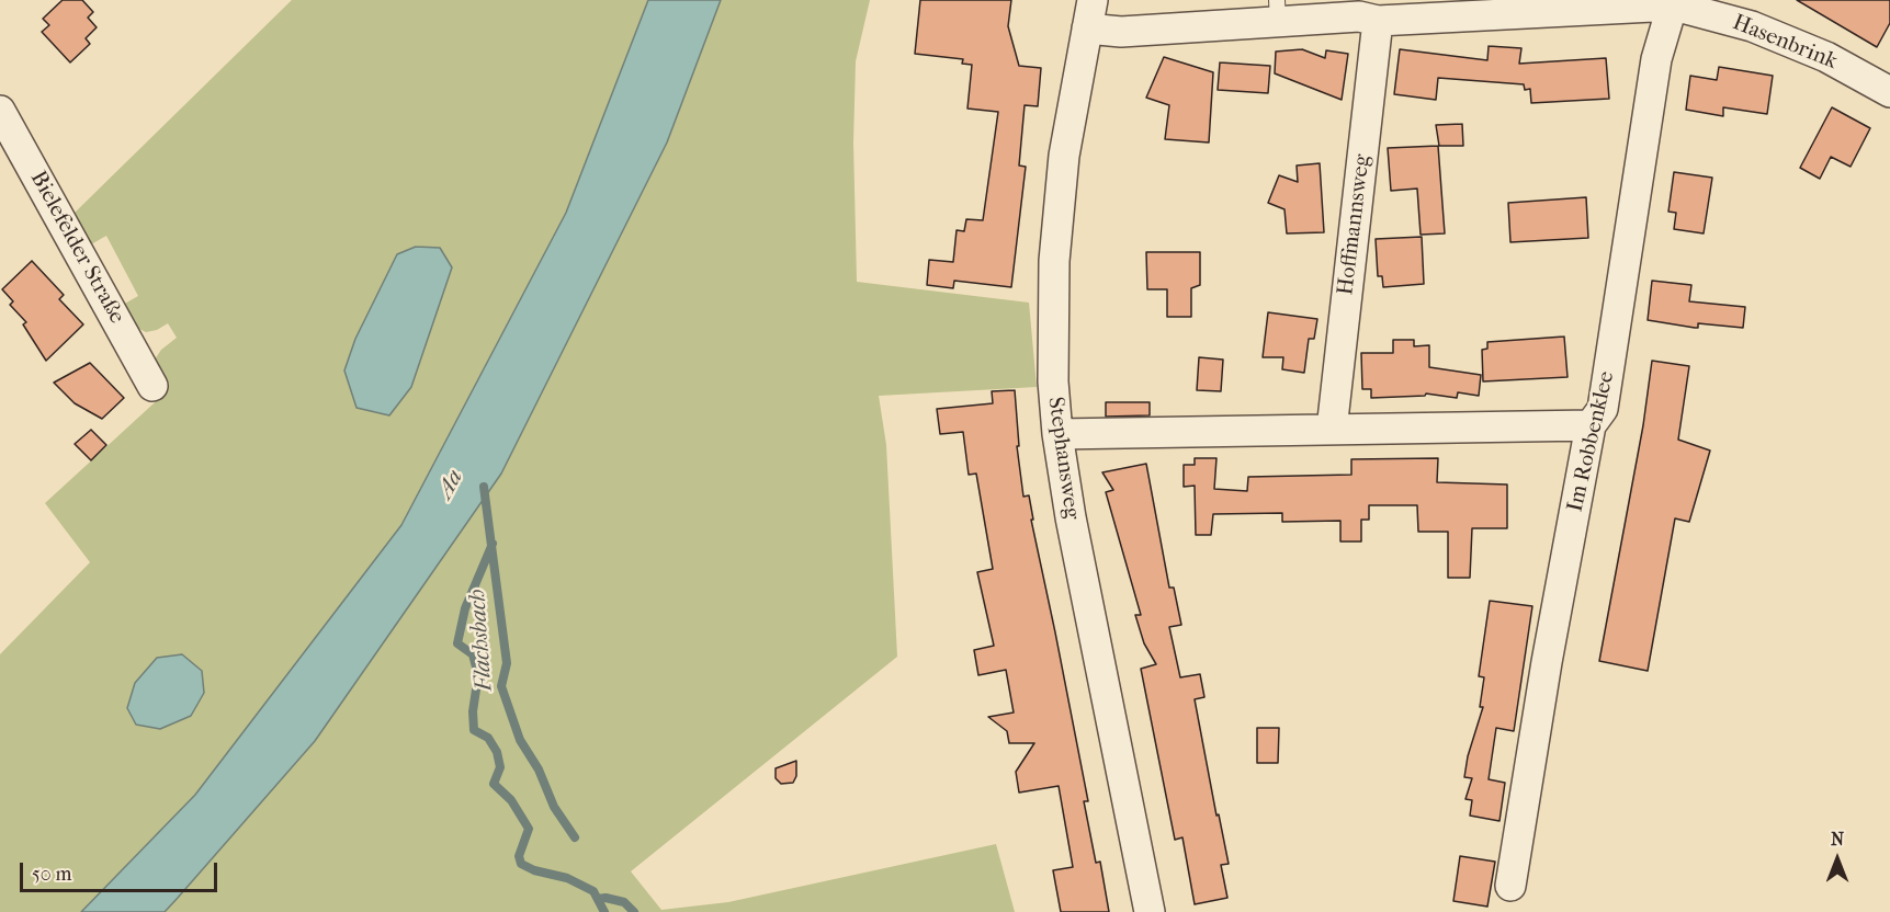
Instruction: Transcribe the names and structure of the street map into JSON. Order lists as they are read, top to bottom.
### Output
{
  "streets": {
    "street": [
      "Hasenbrink",
      "Hoffmannsweg",
      "Bielefelder Straße",
      "Im Robbenklee",
      "Stephansweg"
    ]
  },
  "crossings": [
    ["Hasenbrink", "Im Robbenklee"]
  ],
  "water": ["Aa", "Flachsbach"],
  "scale_bar": "50 m",
  "north": "top"
}
